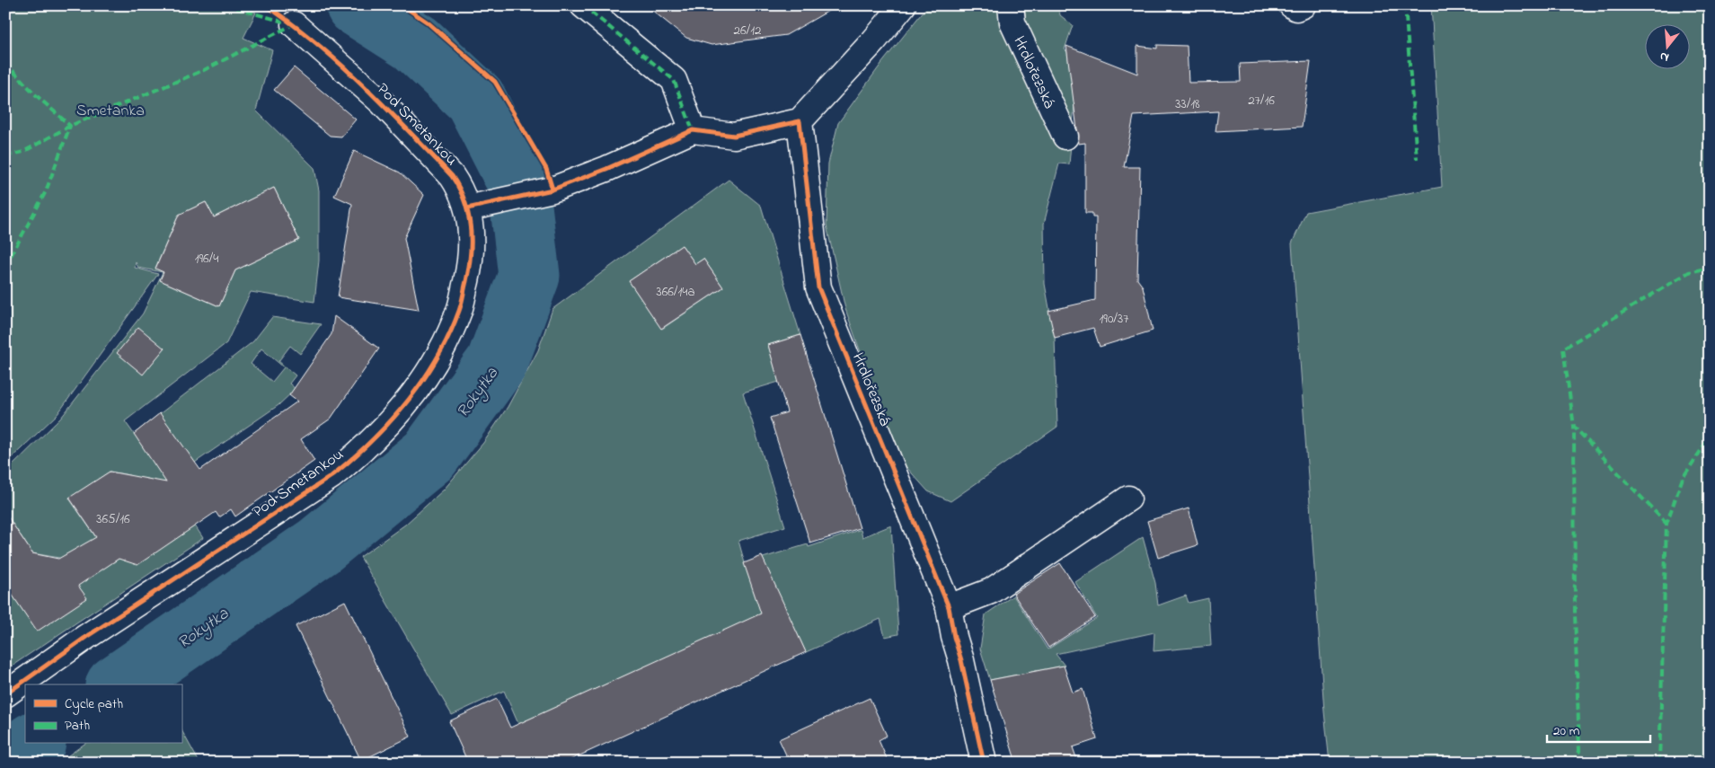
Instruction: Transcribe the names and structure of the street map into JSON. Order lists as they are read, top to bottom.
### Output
{
  "streets": {
    "street": ["Hrdlořezská", "Pod Smetankou"]
  },
  "water": ["Rokytka"],
  "parks": ["Smetanka"],
  "house_numbers": [
    "26/12",
    "27/16",
    "33/18",
    "196/4",
    "366/14a",
    "190/37",
    "365/16"
  ],
  "legend": ["Cycle path", "Path"],
  "scale_bar": "20 m",
  "north": "bottom"
}
